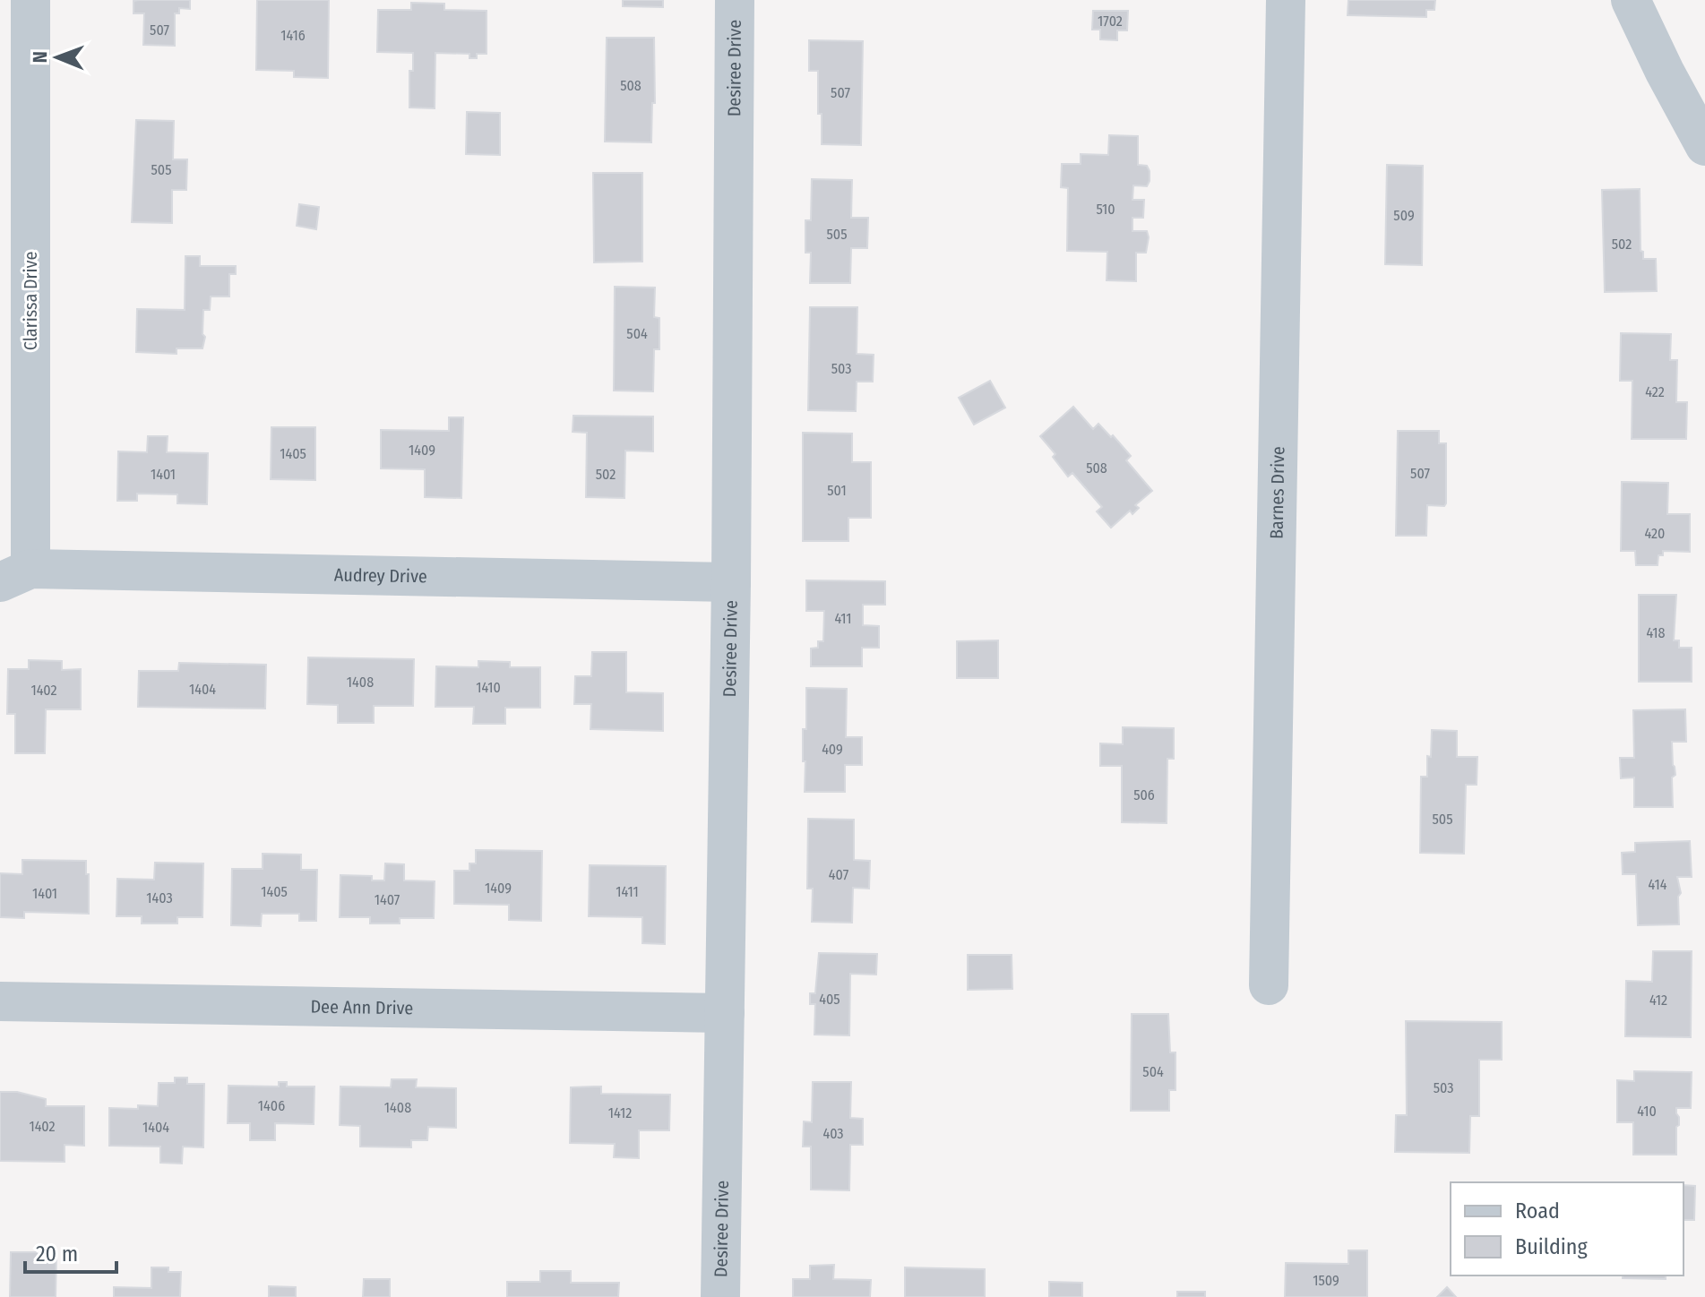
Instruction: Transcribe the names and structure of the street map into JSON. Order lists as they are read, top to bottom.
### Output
{
  "streets": {
    "street": [
      "Desiree Drive",
      "Clarissa Drive",
      "Barnes Drive",
      "Audrey Drive",
      "Dee Ann Drive"
    ]
  },
  "crossings": [
    ["Desiree Drive", "Audrey Drive"],
    ["Desiree Drive", "Dee Ann Drive"],
    ["Clarissa Drive", "Audrey Drive"]
  ],
  "house_numbers": [
    "1702",
    "507",
    "1416",
    "508",
    "507",
    "505",
    "510",
    "509",
    "505",
    "502",
    "504",
    "503",
    "422",
    "1409",
    "1405",
    "508",
    "507",
    "1401",
    "502",
    "501",
    "420",
    "411",
    "418",
    "1408",
    "1410",
    "1404",
    "1402",
    "409",
    "506",
    "505",
    "407",
    "414",
    "1409",
    "1405",
    "1411",
    "1401",
    "1403",
    "1407",
    "405",
    "412",
    "504",
    "503",
    "1406",
    "1408",
    "410",
    "1412",
    "1402",
    "1404",
    "403",
    "1509"
  ],
  "legend": ["Road", "Building"],
  "scale_bar": "20 m",
  "north": "left"
}
